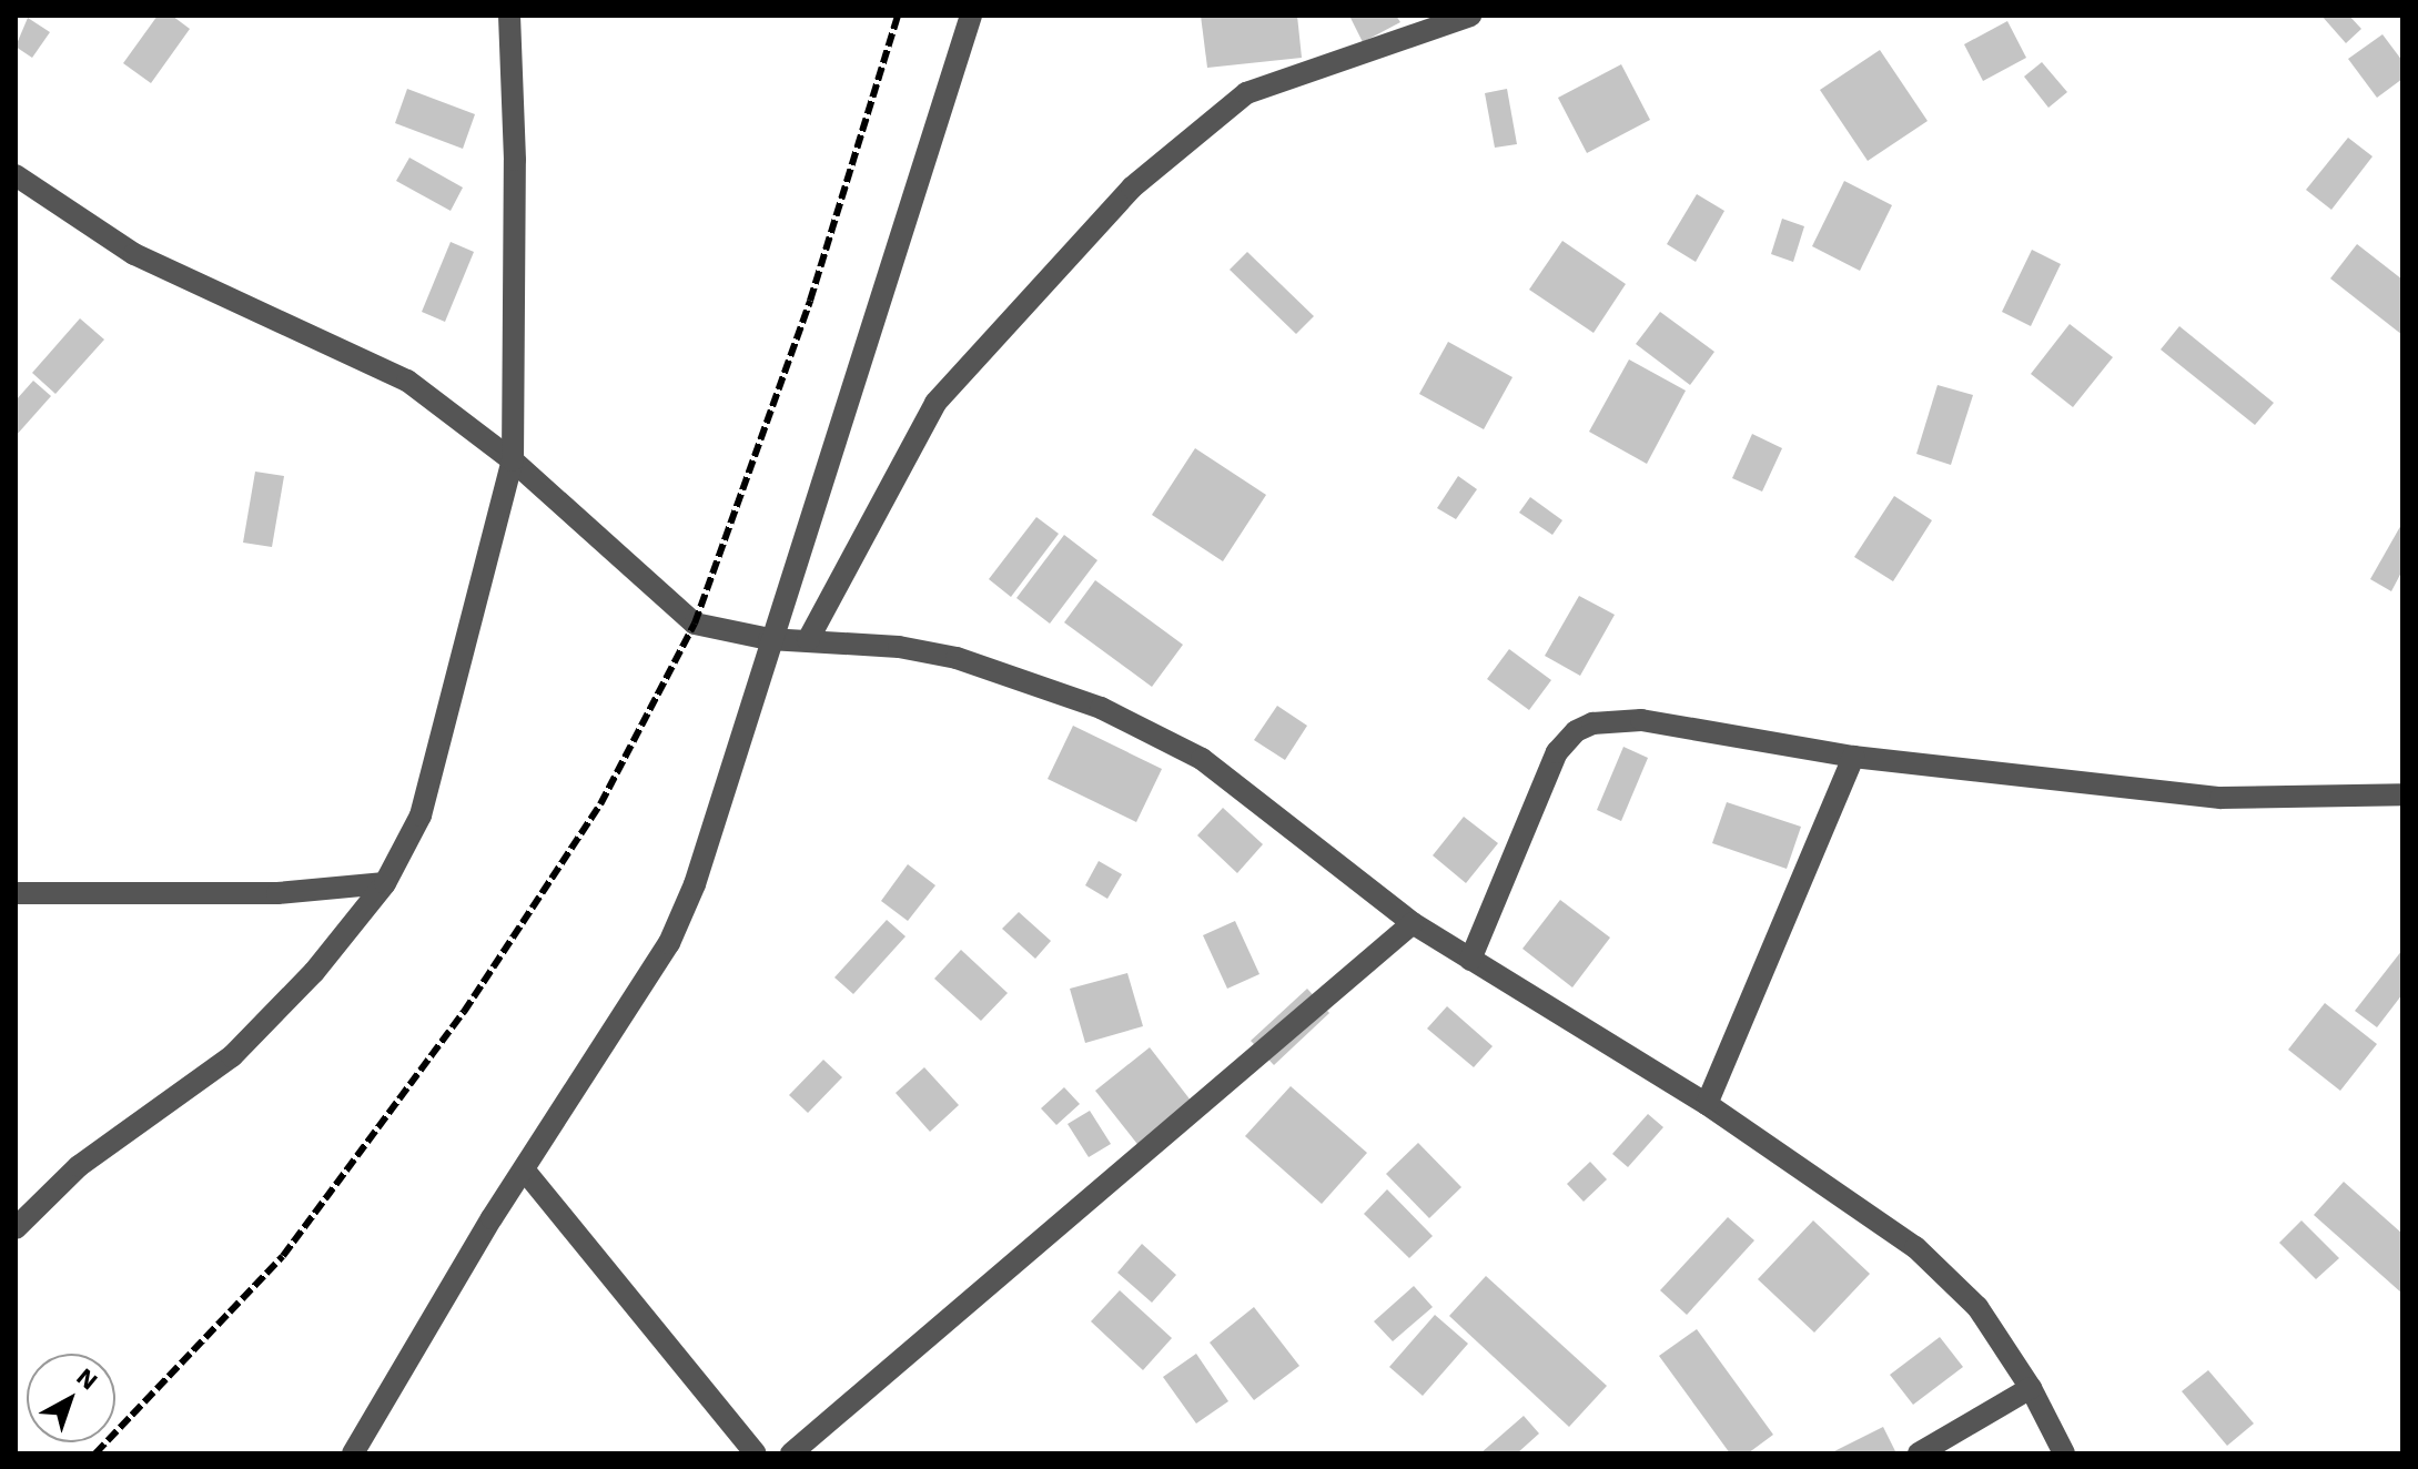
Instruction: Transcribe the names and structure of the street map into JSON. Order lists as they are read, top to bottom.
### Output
{
  "north": "top right"
}
